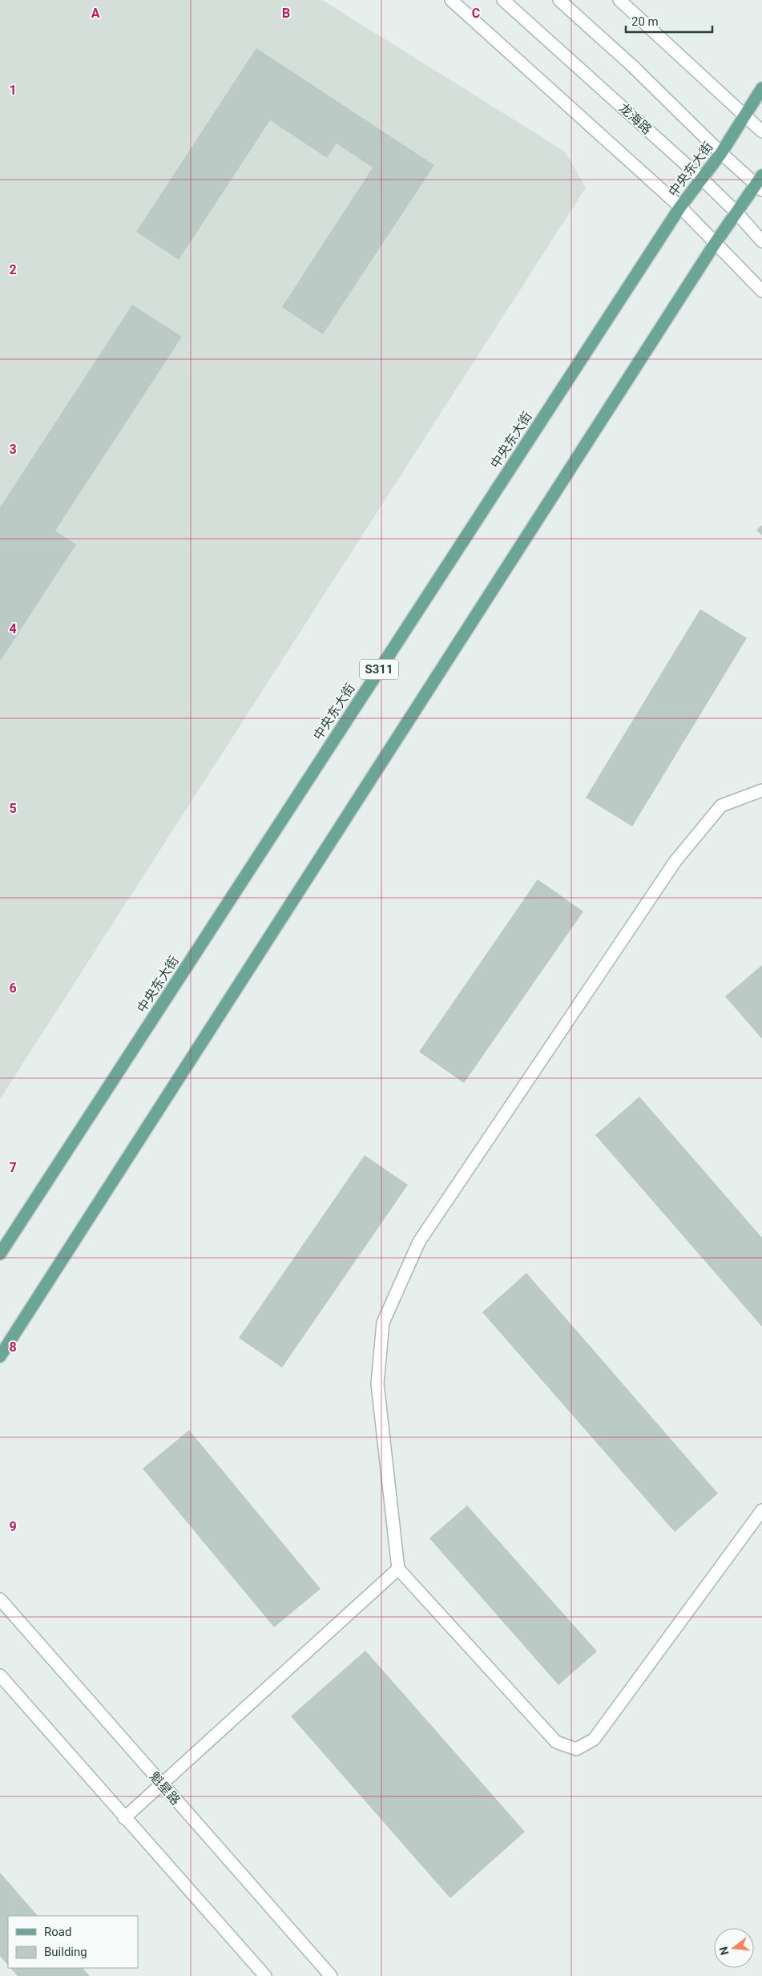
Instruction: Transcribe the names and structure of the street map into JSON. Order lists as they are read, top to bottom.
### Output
{
  "streets": {
    "main road": ["中央东大街", "S311"],
    "street": ["龙海路", "魁星路"]
  },
  "crossings": [
    ["龙海路", "中央东大街"]
  ],
  "legend": ["Road", "Building"],
  "scale_bar": "20 m",
  "north": "left",
  "grid": {
    "columns": ["A", "B", "C"],
    "rows": [
      "1",
      "2",
      "3",
      "4",
      "5",
      "6",
      "7",
      "8",
      "9"
    ]
  }
}
